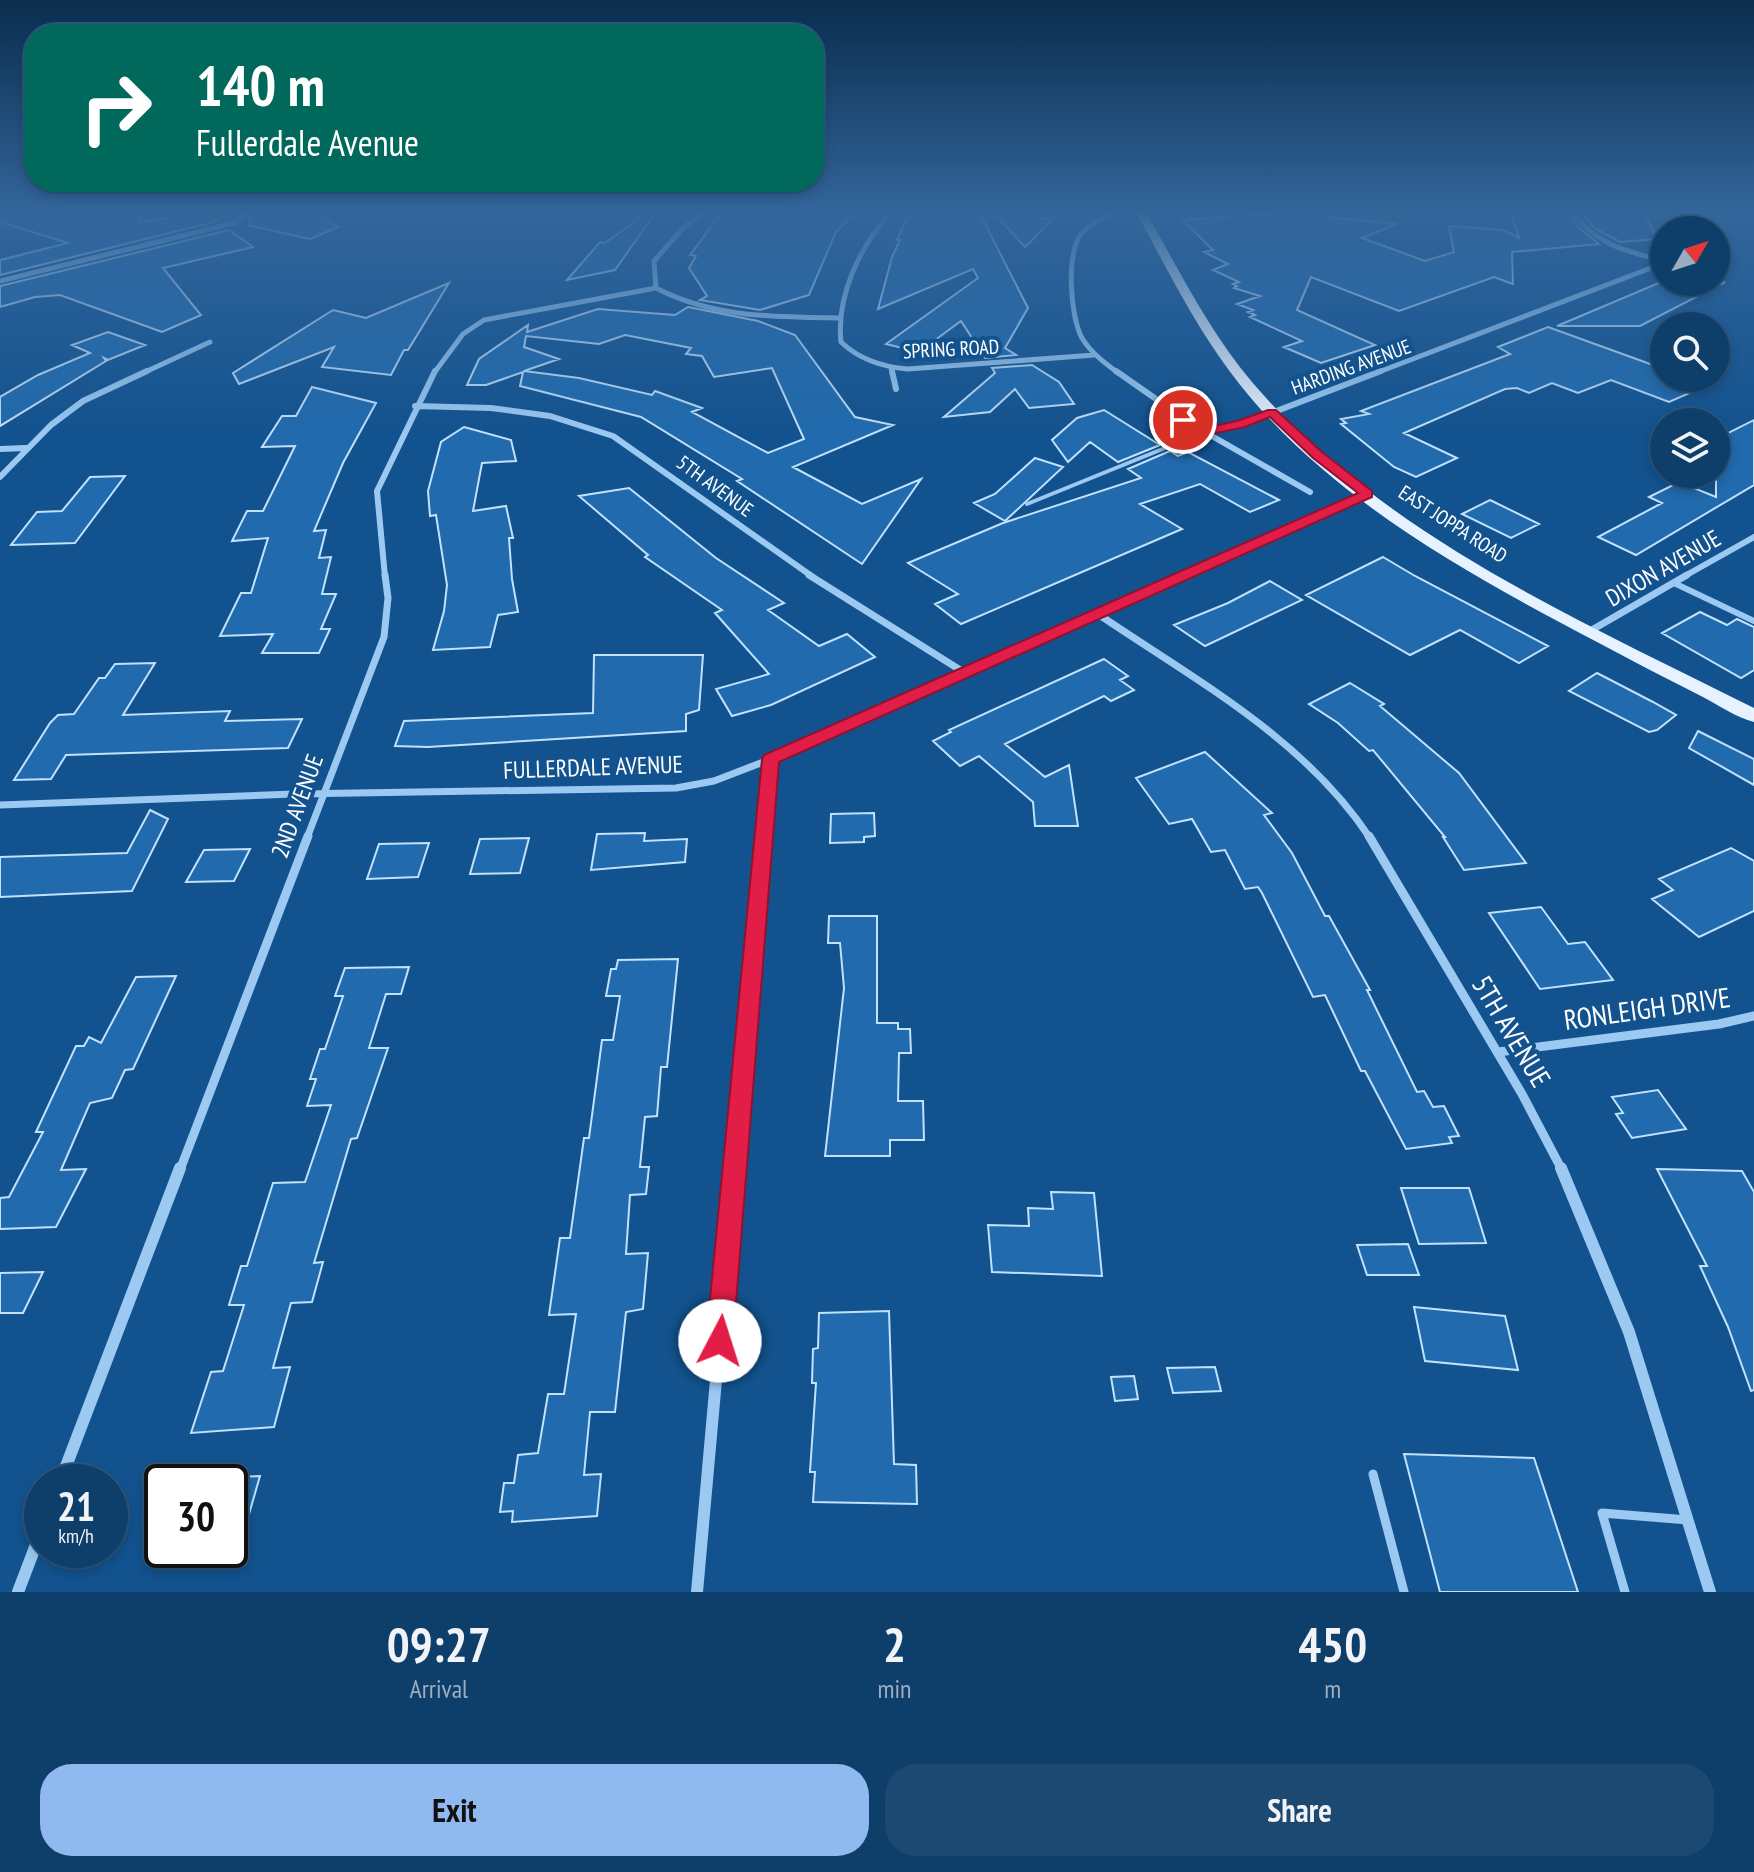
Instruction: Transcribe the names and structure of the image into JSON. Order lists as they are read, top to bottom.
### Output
{
  "streets": {
    "main road": ["EAST JOPPA ROAD"],
    "street": [
      "SPRING ROAD",
      "HARDING AVENUE",
      "5TH AVENUE",
      "DIXON AVENUE",
      "FULLERDALE AVENUE",
      "2ND AVENUE",
      "RONLEIGH DRIVE"
    ]
  },
  "crossings": [
    ["HARDING AVENUE", "EAST JOPPA ROAD"],
    ["5TH AVENUE", "FULLERDALE AVENUE"],
    ["5TH AVENUE", "2ND AVENUE"],
    ["5TH AVENUE", "RONLEIGH DRIVE"],
    ["EAST JOPPA ROAD", "DIXON AVENUE"],
    ["EAST JOPPA ROAD", "FULLERDALE AVENUE"],
    ["FULLERDALE AVENUE", "2ND AVENUE"]
  ],
  "north": "top right",
  "page": {
    "turn": ["140 m", "Fullerdale Avenue"],
    "speed": "21 km/h",
    "limit": "30",
    "eta": [
      "09:27",
      "Arrival",
      "2",
      "min",
      "450",
      "m"
    ],
    "buttons": ["Exit", "Share"]
  }
}
